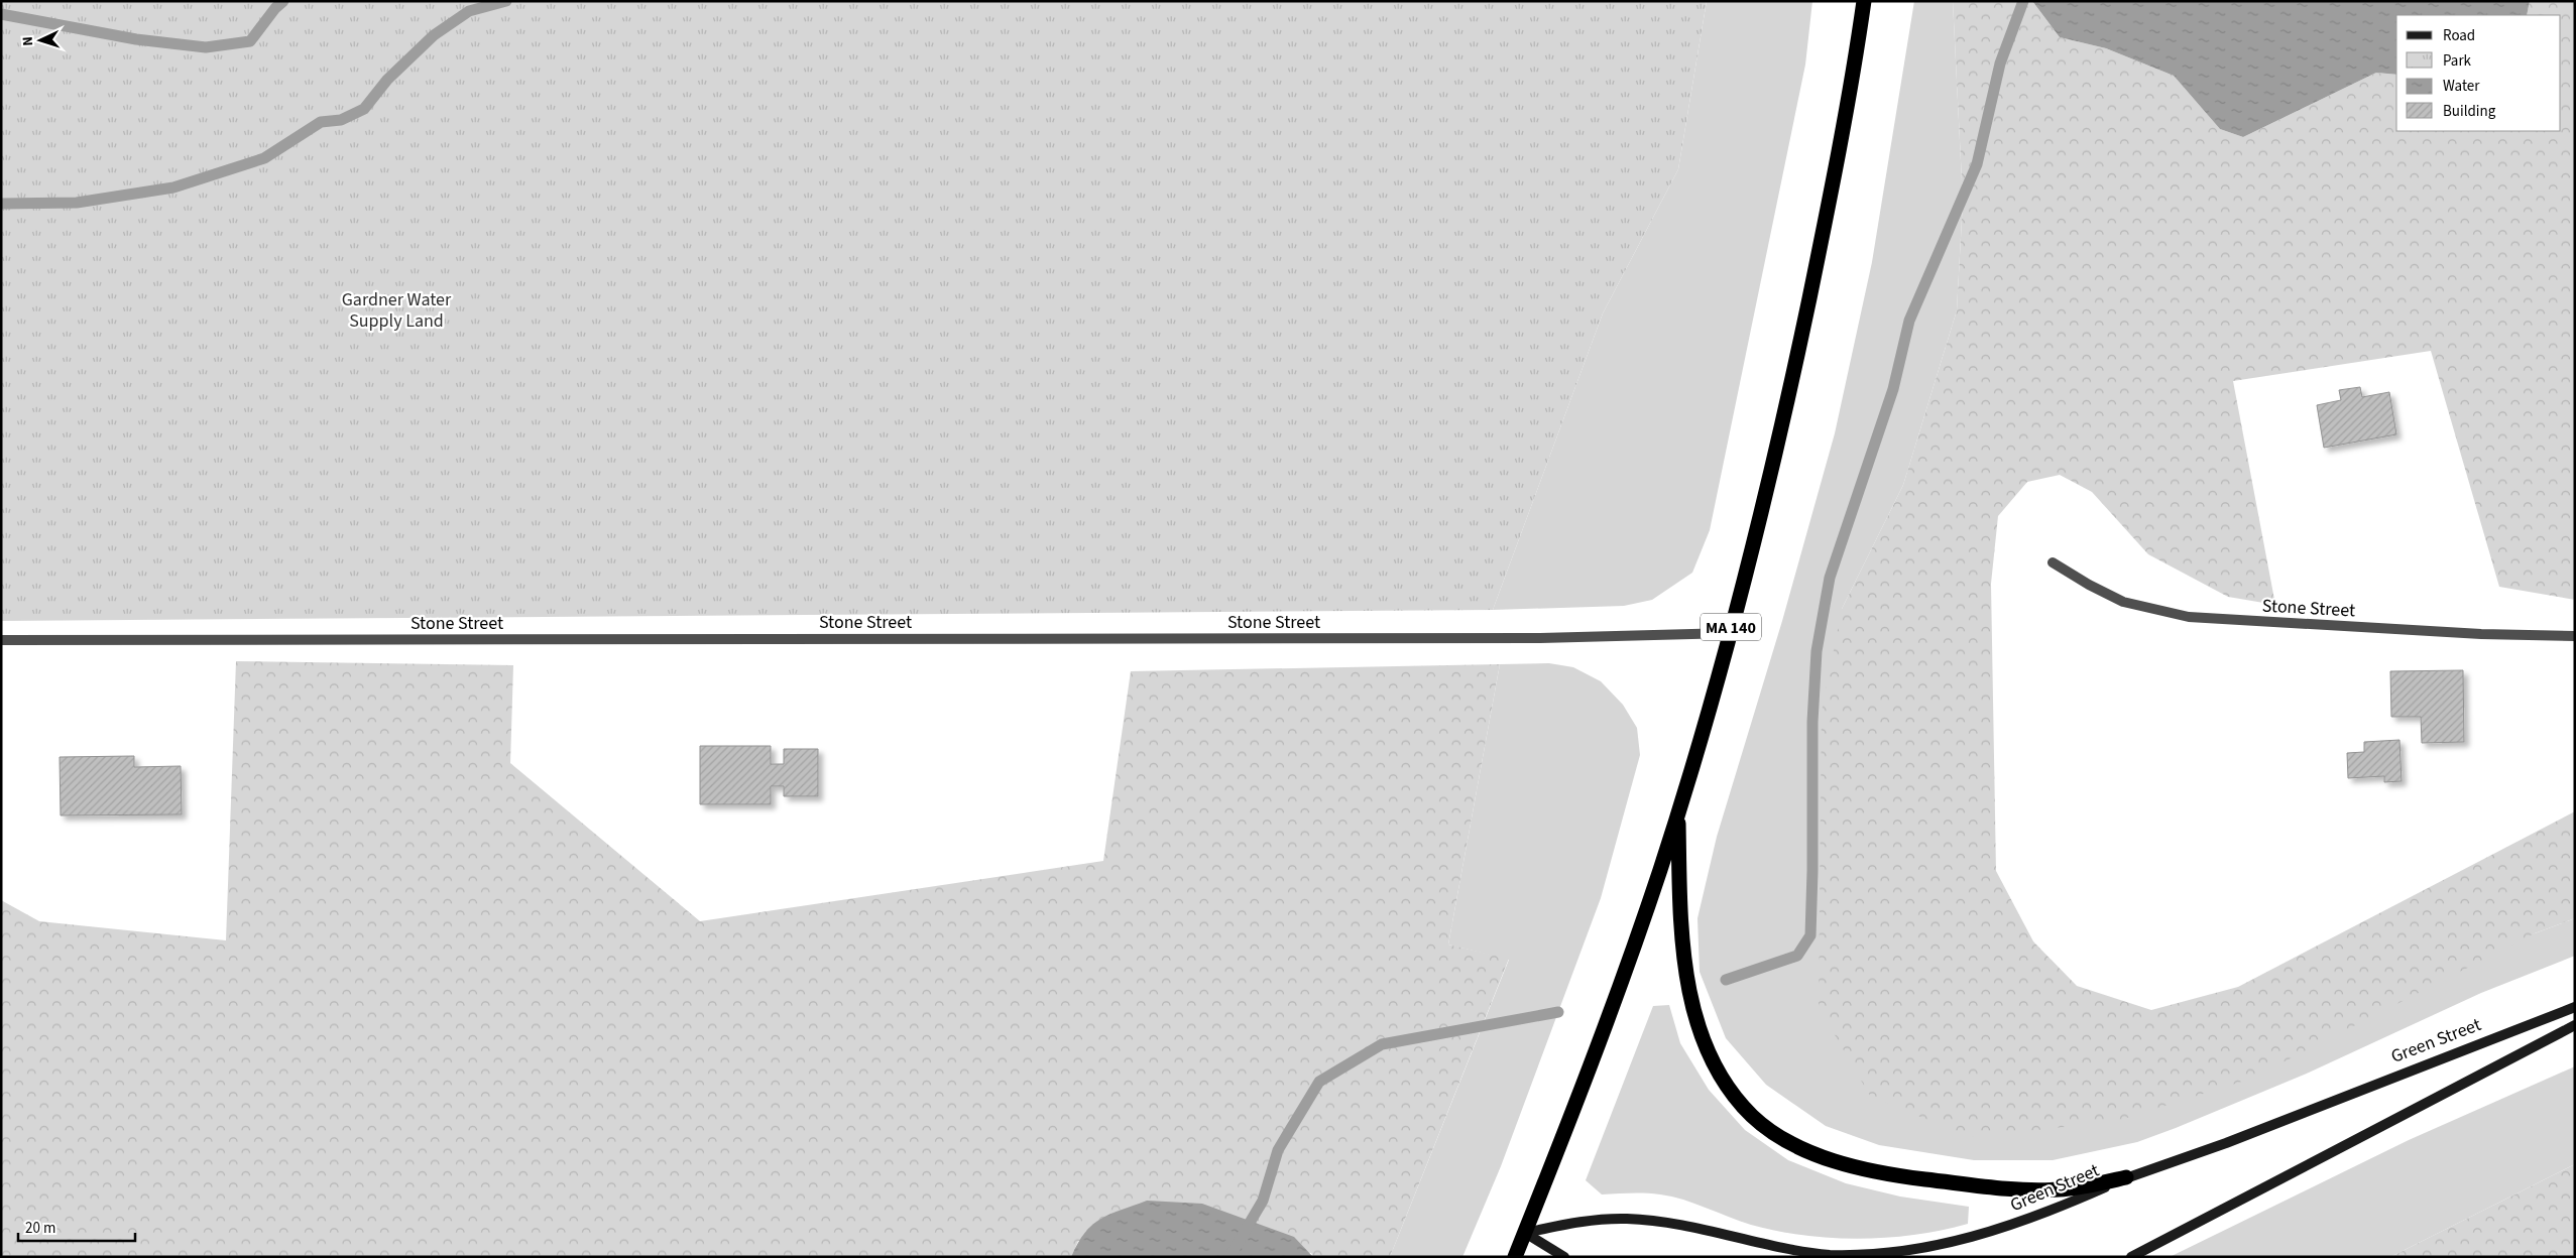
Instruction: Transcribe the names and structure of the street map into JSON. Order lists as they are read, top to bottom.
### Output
{
  "streets": {
    "highway": ["MA 140"],
    "street": ["Stone Street", "Green Street"]
  },
  "crossings": [
    ["Stone Street", "MA 140"],
    ["MA 140", "Green Street"]
  ],
  "parks": ["Gardner Water Supply Land"],
  "legend": [
    "Road",
    "Park",
    "Water",
    "Building"
  ],
  "scale_bar": "20 m",
  "north": "left"
}
